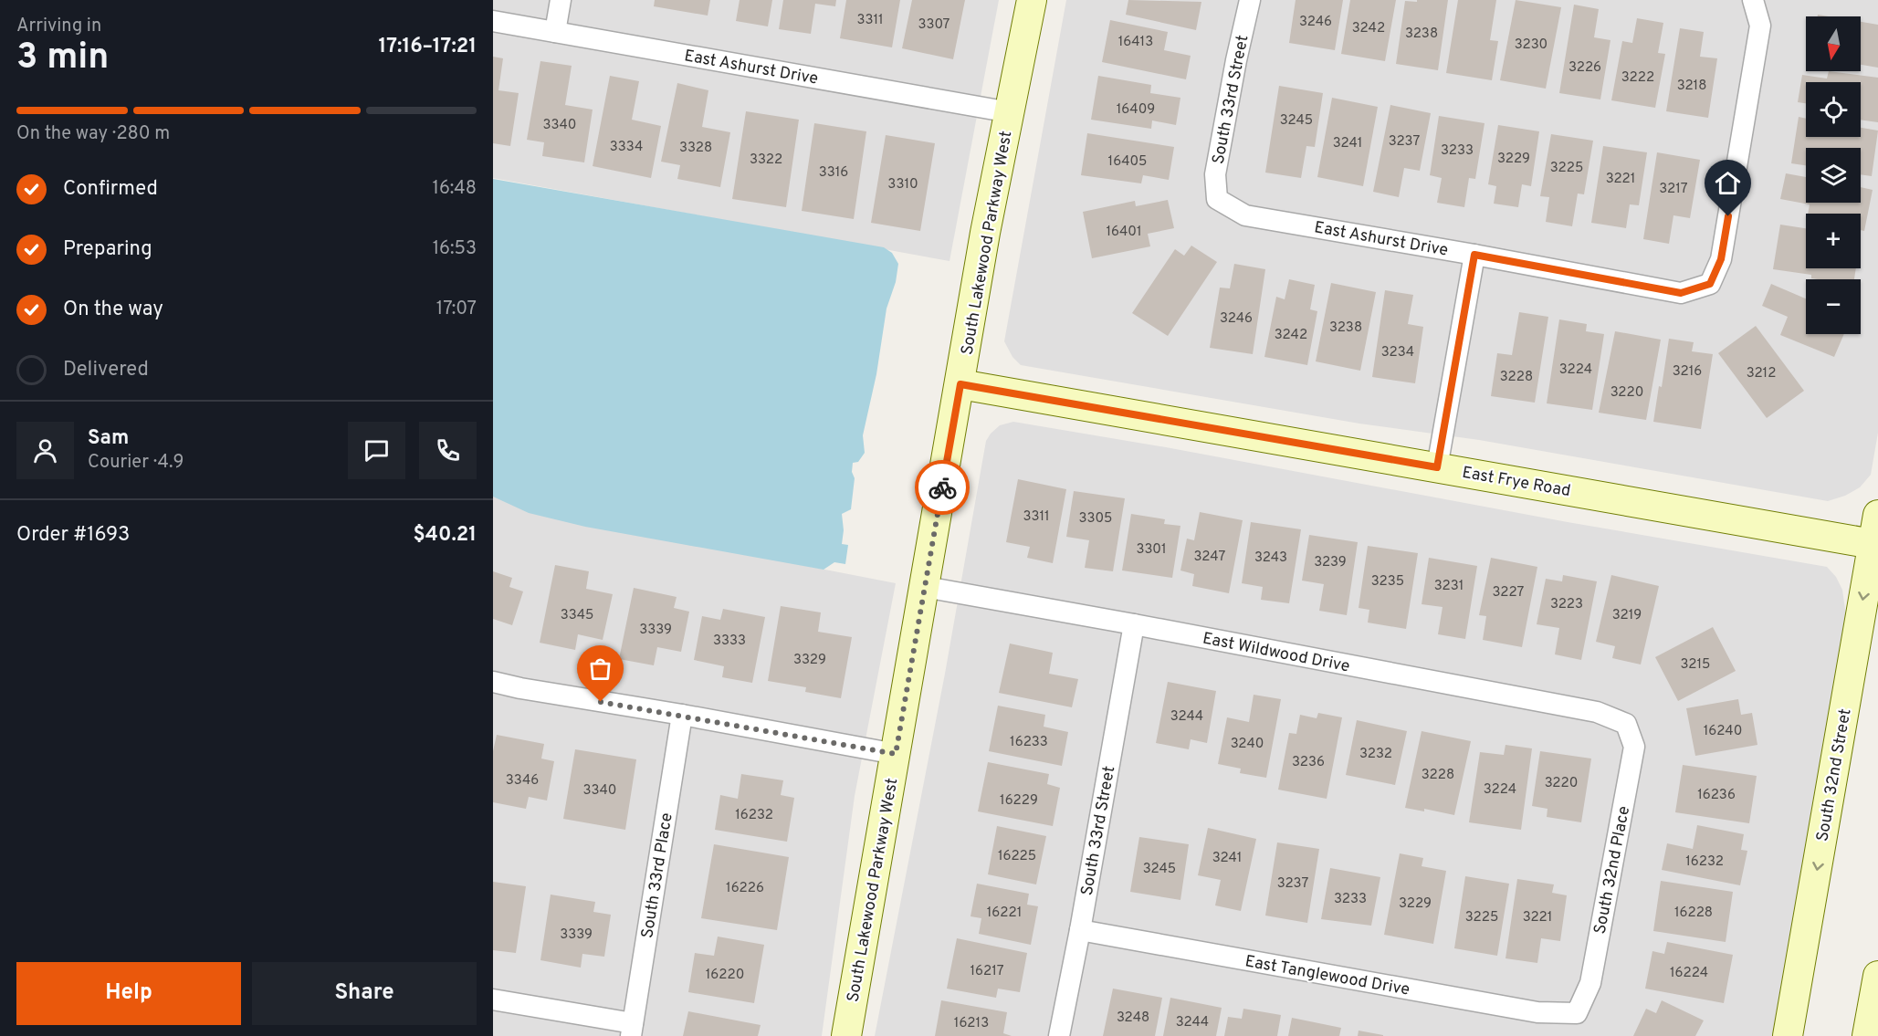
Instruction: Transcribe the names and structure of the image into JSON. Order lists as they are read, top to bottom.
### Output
{
  "streets": {
    "street": [
      "East Ashurst Drive",
      "South 33rd Street",
      "South Lakewood Parkway West",
      "East Frye Road",
      "East Wildwood Drive",
      "South 32nd Street",
      "South 32nd Place",
      "South 33rd Place",
      "East Tanglewood Drive"
    ]
  },
  "crossings": [
    ["East Ashurst Drive", "South 33rd Street"],
    ["East Ashurst Drive", "South Lakewood Parkway West"],
    ["South 33rd Street", "East Wildwood Drive"],
    ["South 33rd Street", "East Tanglewood Drive"],
    ["South Lakewood Parkway West", "East Frye Road"],
    ["South Lakewood Parkway West", "East Wildwood Drive"],
    ["East Frye Road", "South 32nd Street"],
    ["East Wildwood Drive", "South 32nd Place"],
    ["South 32nd Place", "East Tanglewood Drive"]
  ],
  "one_way": ["South 32nd Street"],
  "house_numbers": [
    "3311",
    "3246",
    "3307",
    "3242",
    "3238",
    "16413",
    "3230",
    "3226",
    "3222",
    "3218",
    "16409",
    "3245",
    "3340",
    "3237",
    "3241",
    "3334",
    "3328",
    "3233",
    "3229",
    "3322",
    "16405",
    "3225",
    "3316",
    "3221",
    "3310",
    "3217",
    "16401",
    "3246",
    "3238",
    "3242",
    "3234",
    "3224",
    "3216",
    "3212",
    "3228",
    "3220",
    "3311",
    "3305",
    "3301",
    "3247",
    "3243",
    "3239",
    "3235",
    "3231",
    "3227",
    "3223",
    "3345",
    "3219",
    "3339",
    "3333",
    "3329",
    "3215",
    "3244",
    "16240",
    "16233",
    "3240",
    "3232",
    "3236",
    "3228",
    "3346",
    "3220",
    "3224",
    "3340",
    "16236",
    "16229",
    "16232",
    "16225",
    "3241",
    "16232",
    "3245",
    "3237",
    "16226",
    "3233",
    "3229",
    "16221",
    "16228",
    "3225",
    "3221",
    "3339",
    "16217",
    "16224",
    "16220",
    "3248",
    "3244",
    "16213"
  ],
  "north": "bottom",
  "page": {
    "heading": ["3 min", "Arriving in", "17:16–17:21"],
    "panel": [
      "Sam",
      "Courier · 4.9",
      "Order #1693",
      "$40.21"
    ],
    "map_buttons": ["+", "−"],
    "bar": "On the way · 280 m",
    "list": [
      ["Confirmed", "16:48"],
      ["Preparing", "16:53"],
      ["On the way", "17:07"],
      "Delivered"
    ],
    "buttons": ["Help", "Share"]
  }
}
